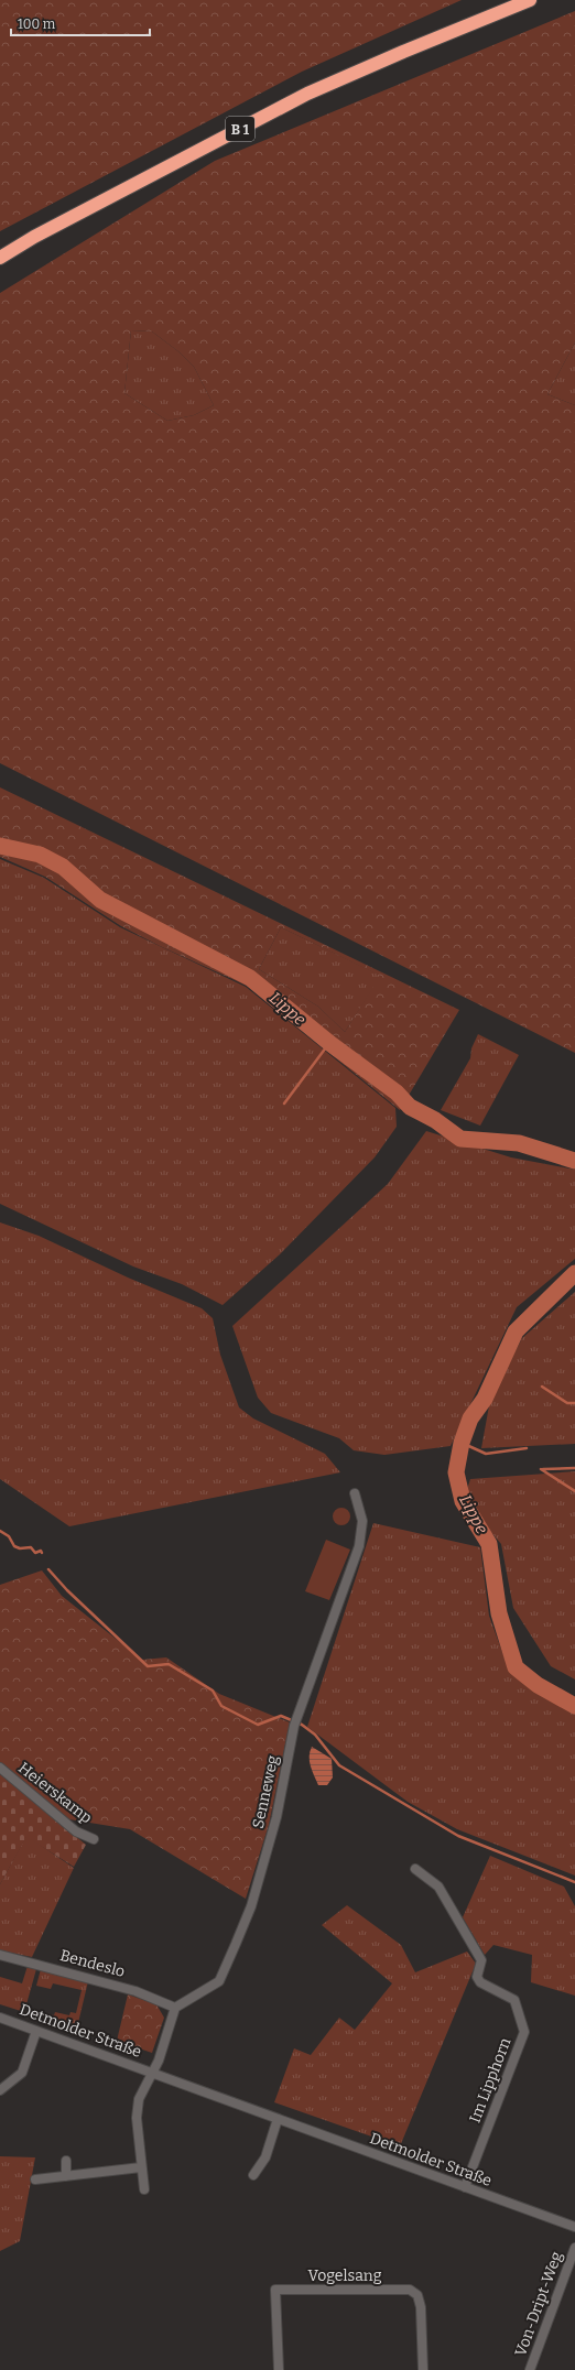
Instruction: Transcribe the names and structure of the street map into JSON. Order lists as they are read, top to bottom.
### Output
{
  "streets": {
    "highway": ["B 1"],
    "street": [
      "Senneweg",
      "Heierskamp",
      "Bendeslo",
      "Detmolder Straße",
      "Im Lipphorn",
      "Vogelsang",
      "Von-Dript-Weg"
    ]
  },
  "crossings": [
    ["Senneweg", "Bendeslo"],
    ["Detmolder Straße", "Im Lipphorn"]
  ],
  "water": ["Lippe"],
  "scale_bar": "100 m"
}
